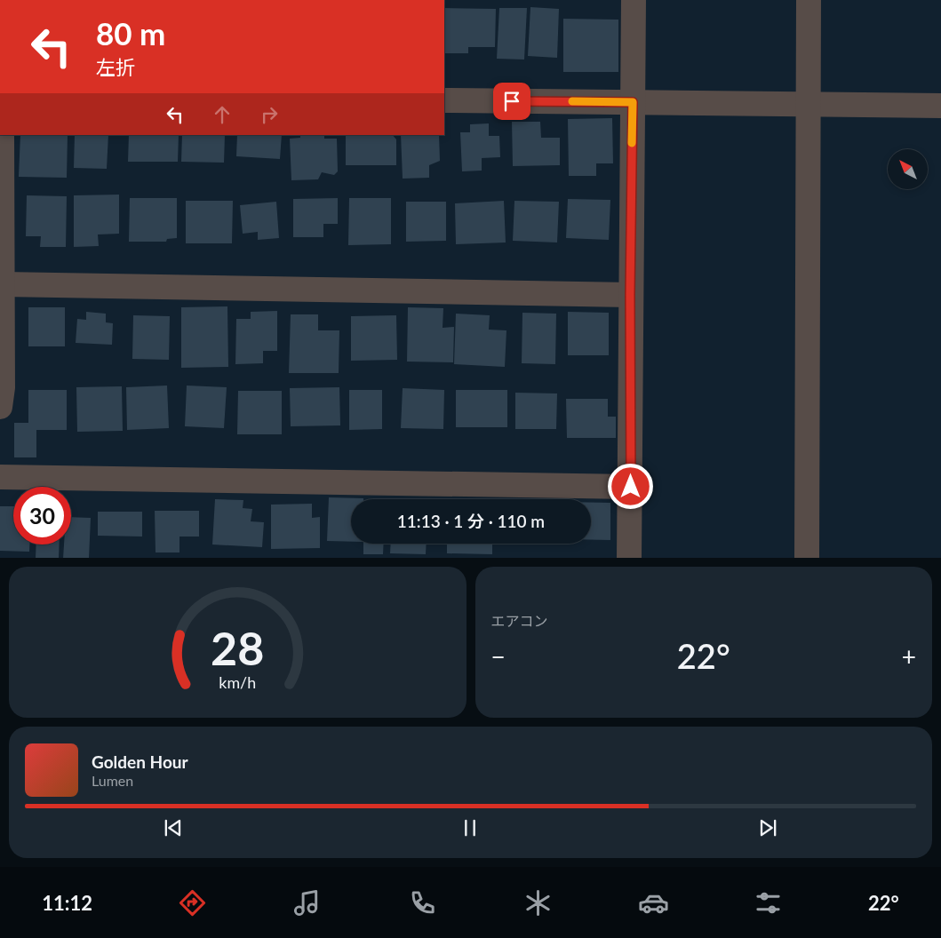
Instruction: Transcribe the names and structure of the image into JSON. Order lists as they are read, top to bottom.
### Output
{
  "north": "top left",
  "page": {
    "turn": ["80 m", "左折"],
    "limit": "30",
    "trip": "11:13 · 1 分 · 110 m",
    "tile": "エアコン",
    "heat": ["−", "22°", "+"],
    "song": ["Golden Hour", "Lumen"],
    "tabs": ["11:12", "22°"],
    "gauge": ["28", "km/h"]
  }
}
